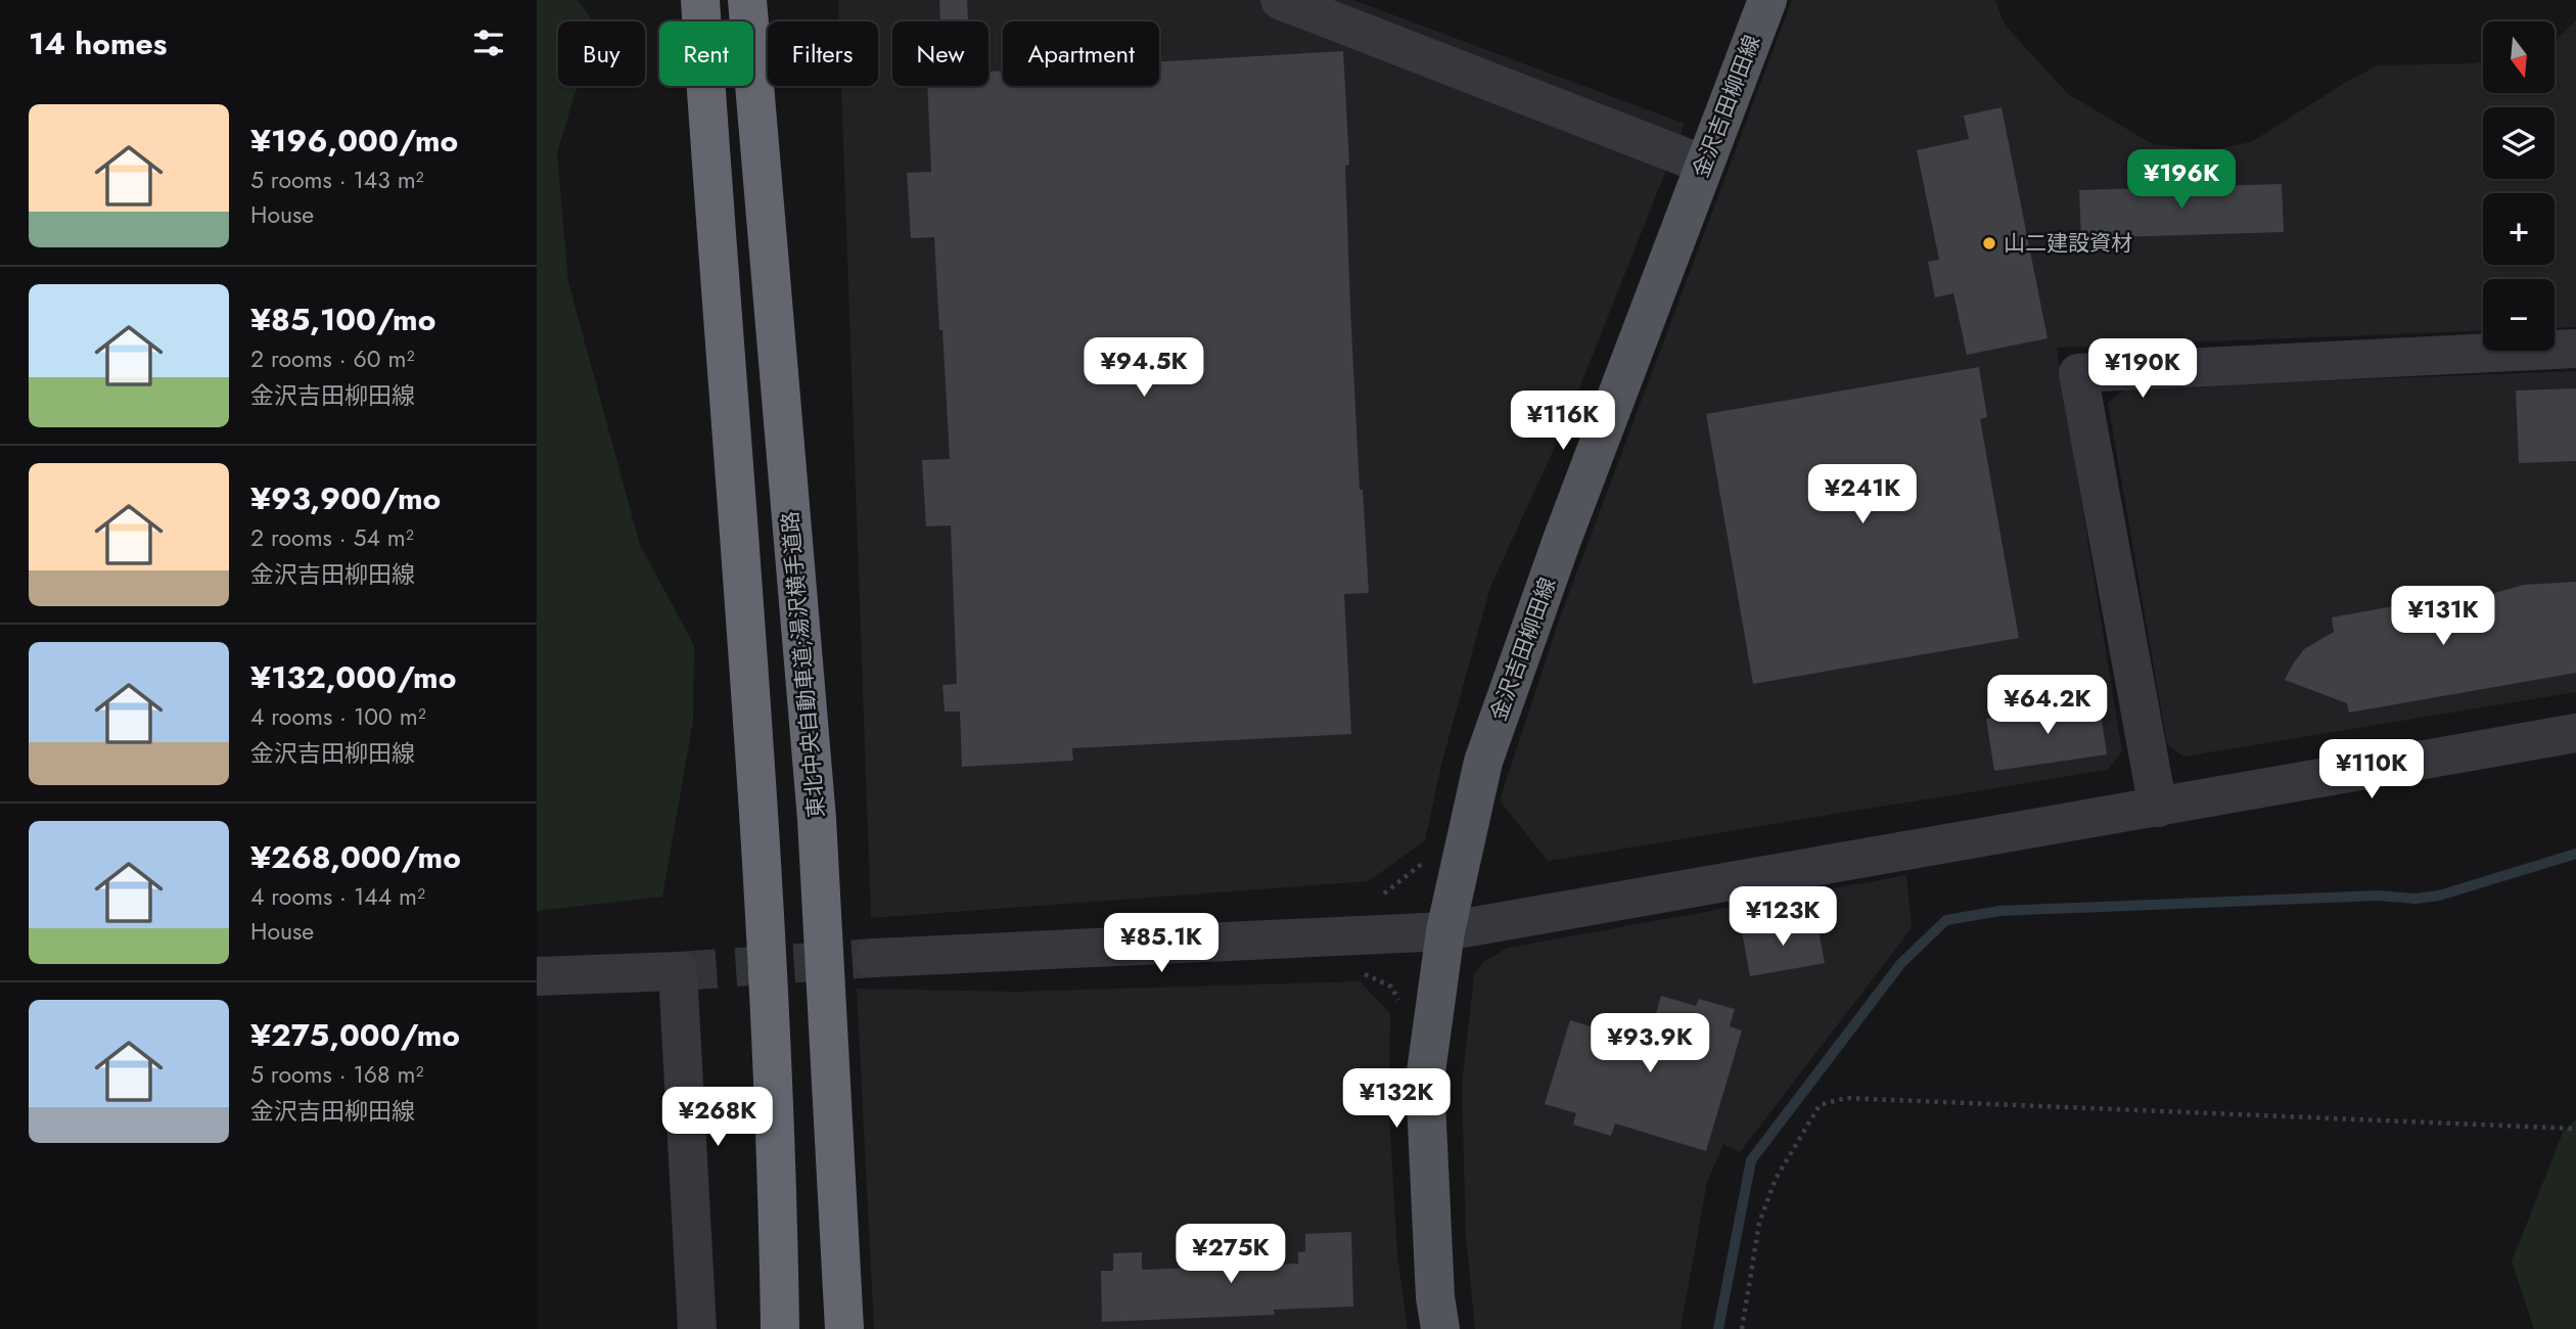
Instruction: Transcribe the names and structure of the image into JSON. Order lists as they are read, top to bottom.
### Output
{
  "streets": {
    "highway": ["東北中央自動車道;湯沢横手道路"],
    "main road": ["金沢吉田柳田線"]
  },
  "places": ["山二建設資材"],
  "north": "bottom",
  "page": {
    "heading": "14 homes",
    "map_buttons": ["+", "−"],
    "chip": [
      "Buy",
      "Rent",
      "Filters",
      "New",
      "Apartment"
    ],
    "list": [
      {
        "name": "¥196,000/mo",
        "note": "5 rooms · 143 m² · House"
      },
      {
        "name": "¥85,100/mo",
        "note": "2 rooms · 60 m² · 金沢吉田柳田線"
      },
      {
        "name": "¥93,900/mo",
        "note": "2 rooms · 54 m² · 金沢吉田柳田線"
      },
      {
        "name": "¥132,000/mo",
        "note": "4 rooms · 100 m² · 金沢吉田柳田線"
      },
      {
        "name": "¥268,000/mo",
        "note": "4 rooms · 144 m² · House"
      },
      {
        "name": "¥275,000/mo",
        "note": "5 rooms · 168 m² · 金沢吉田柳田線"
      }
    ],
    "price": [
      "¥196K",
      "¥94.5K",
      "¥190K",
      "¥116K",
      "¥241K",
      "¥131K",
      "¥64.2K",
      "¥110K",
      "¥123K",
      "¥85.1K",
      "¥93.9K",
      "¥132K",
      "¥268K",
      "¥275K"
    ]
  }
}
